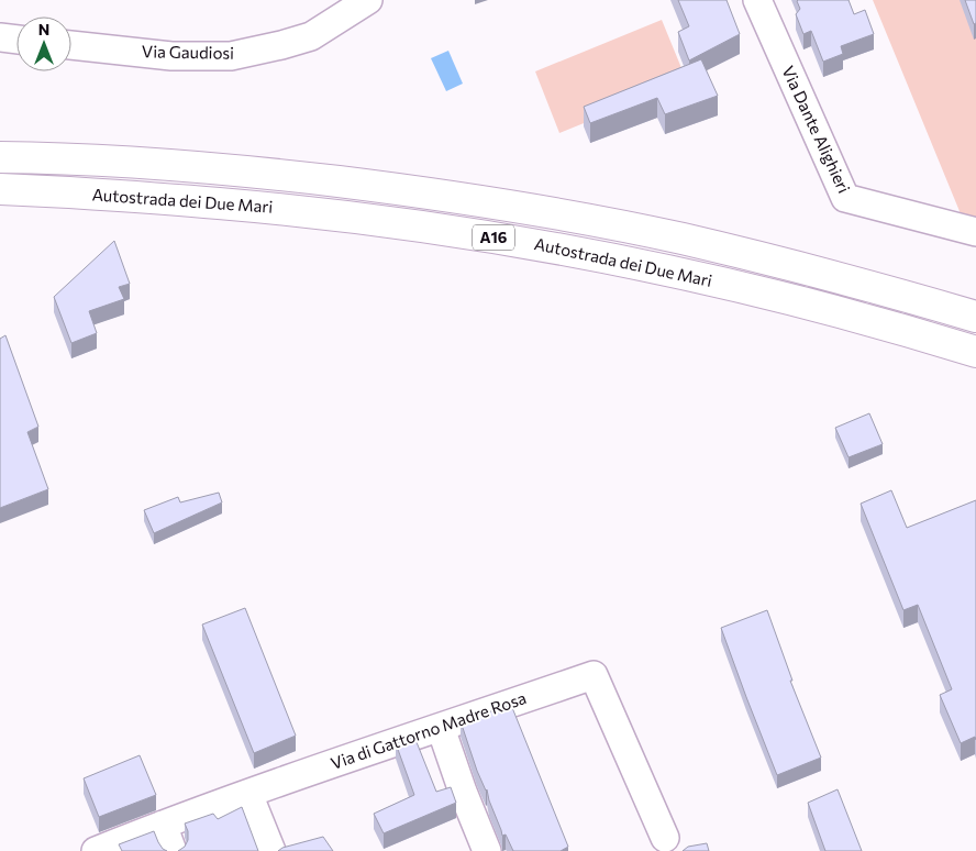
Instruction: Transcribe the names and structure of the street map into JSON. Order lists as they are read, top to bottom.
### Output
{
  "streets": {
    "highway": ["Autostrada dei Due Mari", "A16"],
    "street": ["Via Gaudiosi", "Via Dante Alighieri", "Via di Gattorno Madre Rosa"]
  },
  "north": "top"
}
